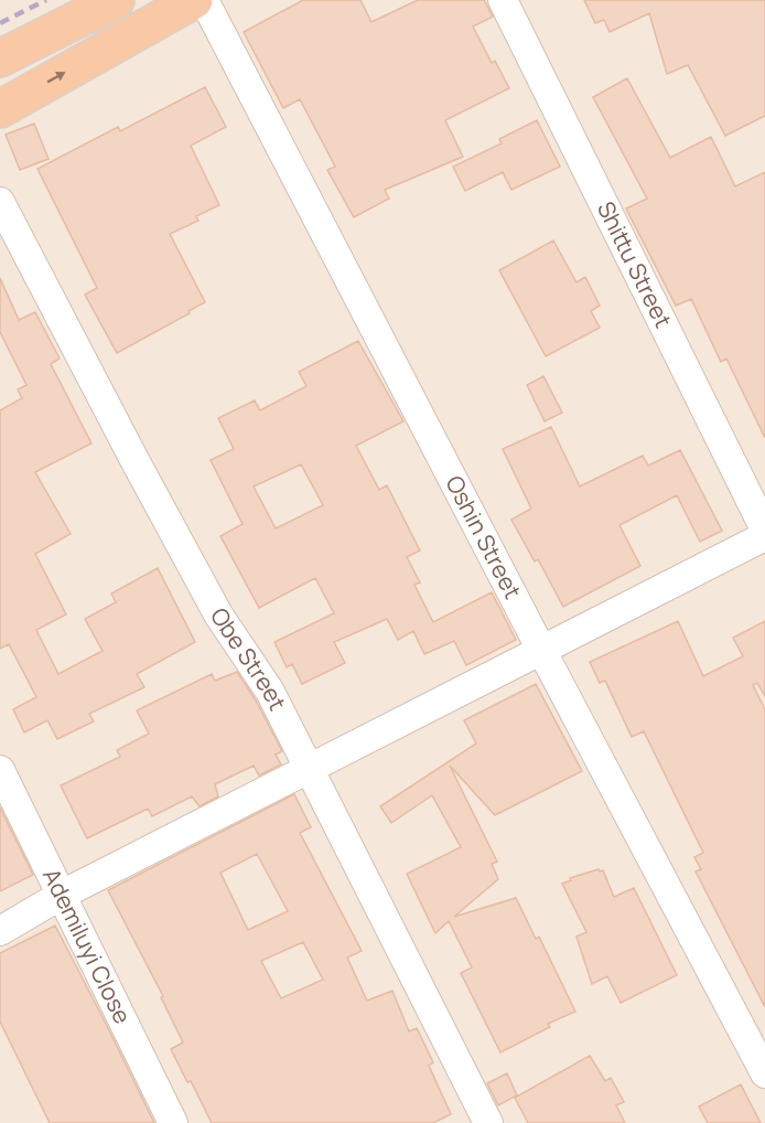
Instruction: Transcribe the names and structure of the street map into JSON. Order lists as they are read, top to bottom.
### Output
{
  "streets": {
    "street": [
      "Shittu Street",
      "Oshin Street",
      "Obe Street",
      "Ademiluyi Close"
    ]
  }
}
